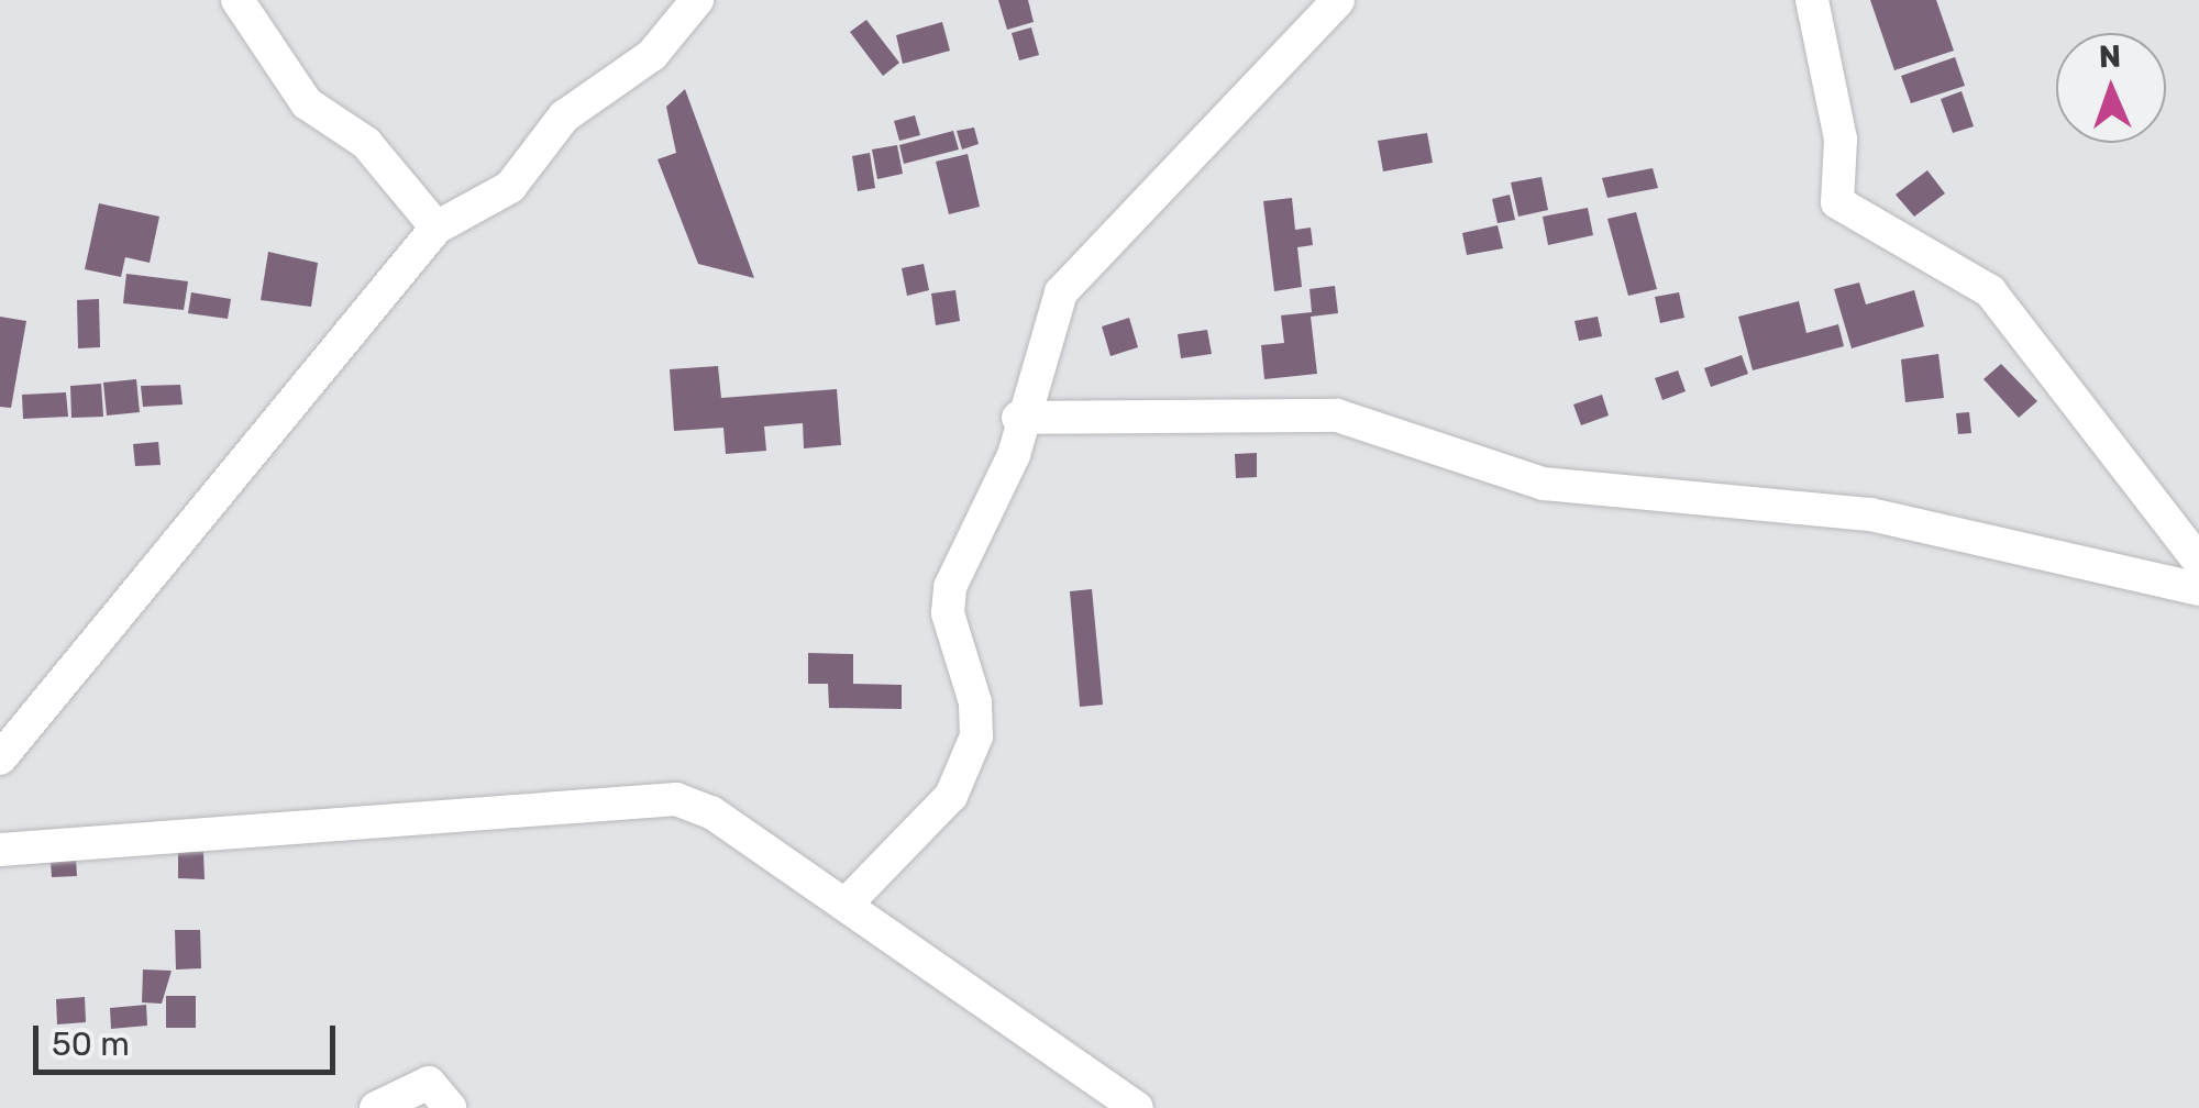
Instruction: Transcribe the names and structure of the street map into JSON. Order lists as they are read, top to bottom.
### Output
{
  "scale_bar": "50 m",
  "north": "top"
}
